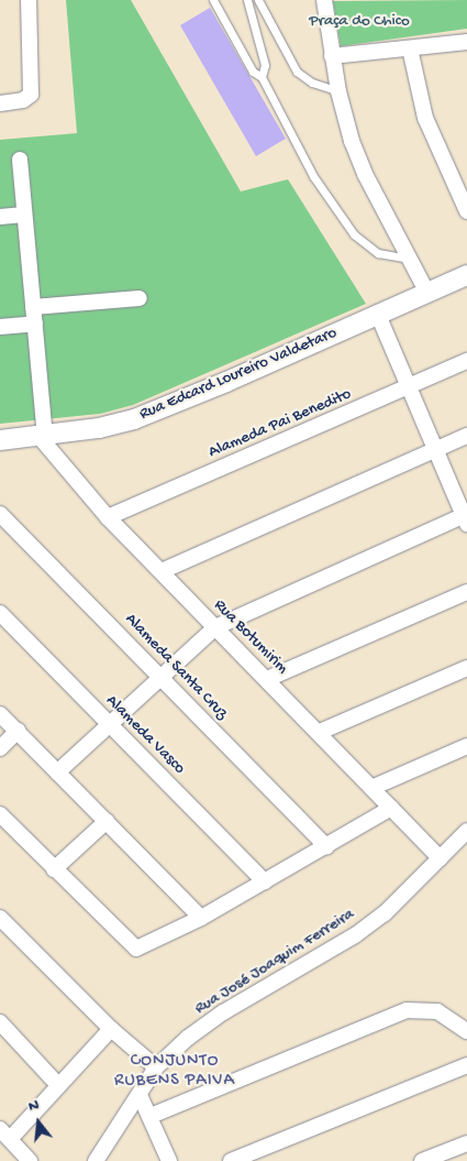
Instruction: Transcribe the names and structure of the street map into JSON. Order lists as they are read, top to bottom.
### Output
{
  "streets": {
    "street": [
      "Rua Edcard Loureiro Valdetaro",
      "Alameda Pai Benedito",
      "Rua Botumirim",
      "Alameda Santa Cruz",
      "Alameda Vasco",
      "Rua José Joaquim Ferreira"
    ]
  },
  "crossings": [
    ["Rua Edcard Loureiro Valdetaro", "Rua Botumirim"],
    ["Alameda Pai Benedito", "Rua Botumirim"],
    ["Rua Botumirim", "Rua José Joaquim Ferreira"]
  ],
  "districts": ["CONJUNTO RUBENS PAIVA"],
  "parks": ["Praça do Chico"],
  "north": "top"
}
